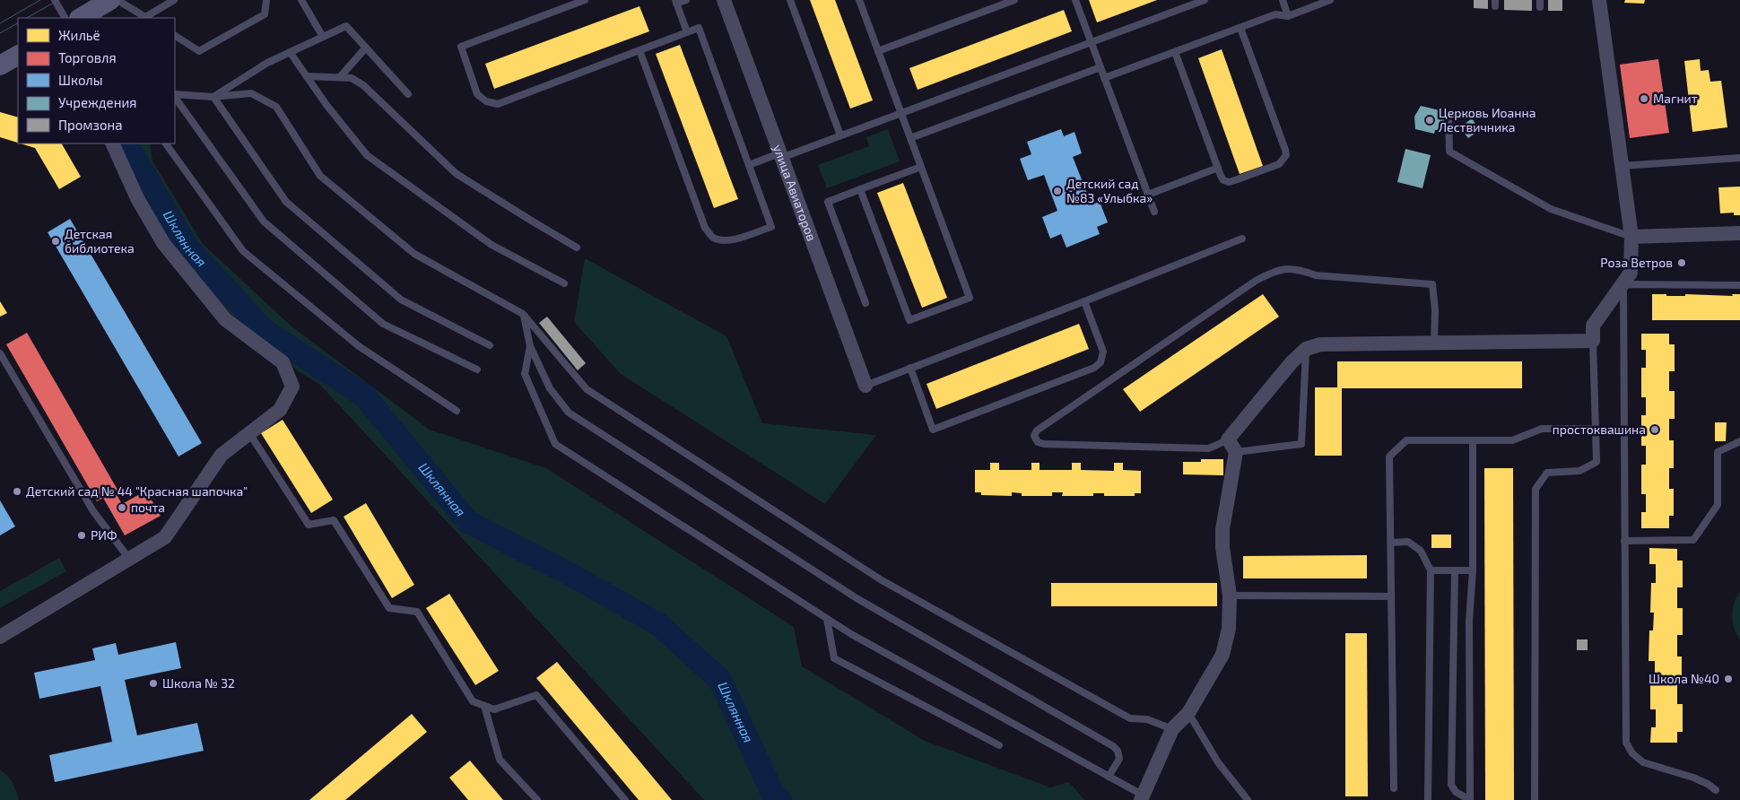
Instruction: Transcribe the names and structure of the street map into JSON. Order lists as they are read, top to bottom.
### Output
{
  "streets": {
    "street": ["улица Авиаторов"]
  },
  "water": ["Шклянная"],
  "places": [
    "Магнит",
    "Церковь Иоанна Лествичника",
    "Детский сад №83 «Улыбка»",
    "Детская библиотека",
    "Роза Ветров",
    "простоквашина",
    "Детский сад № 44 \"Красная шапочка\"",
    "почта",
    "РИФ",
    "Школа №40",
    "Школа № 32"
  ],
  "legend": [
    "Жильё",
    "Торговля",
    "Школы",
    "Учреждения",
    "Промзона"
  ]
}
